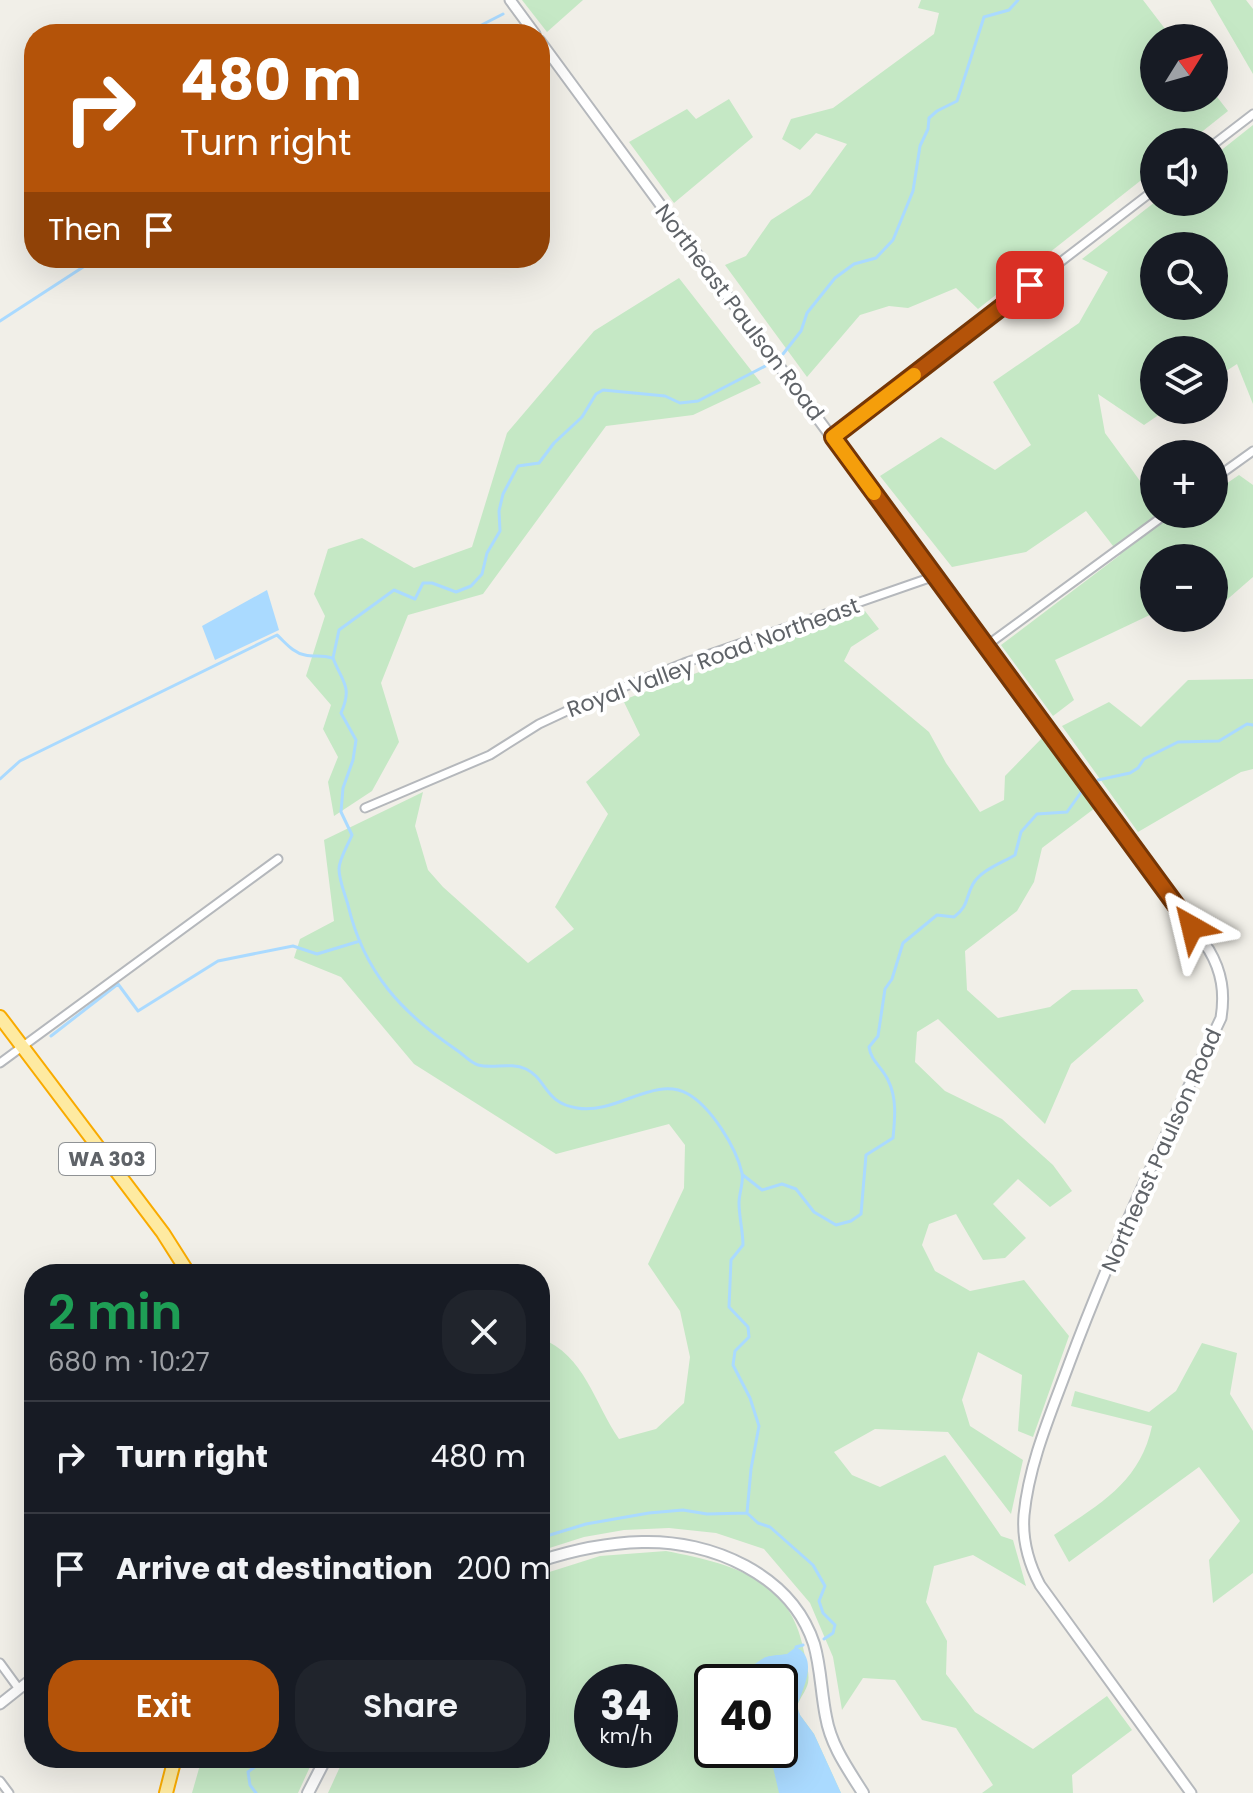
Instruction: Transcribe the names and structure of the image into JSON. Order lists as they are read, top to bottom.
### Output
{
  "streets": {
    "highway": ["WA 303"],
    "street": ["Northeast Paulson Road", "Royal Valley Road Northeast"]
  },
  "crossings": [
    ["Northeast Paulson Road", "Royal Valley Road Northeast"]
  ],
  "north": "top right",
  "page": {
    "map_buttons": ["+", "−"],
    "turn": ["480 m", "Turn right"],
    "then": "Then",
    "heading": ["2 min", "680 m · 10:27"],
    "list": [
      {
        "name": "Turn right",
        "value": "480 m"
      },
      {
        "name": "Arrive at destination",
        "value": "200 m"
      }
    ],
    "buttons": ["Exit", "Share"],
    "speed": "34 km/h",
    "limit": "40"
  }
}
